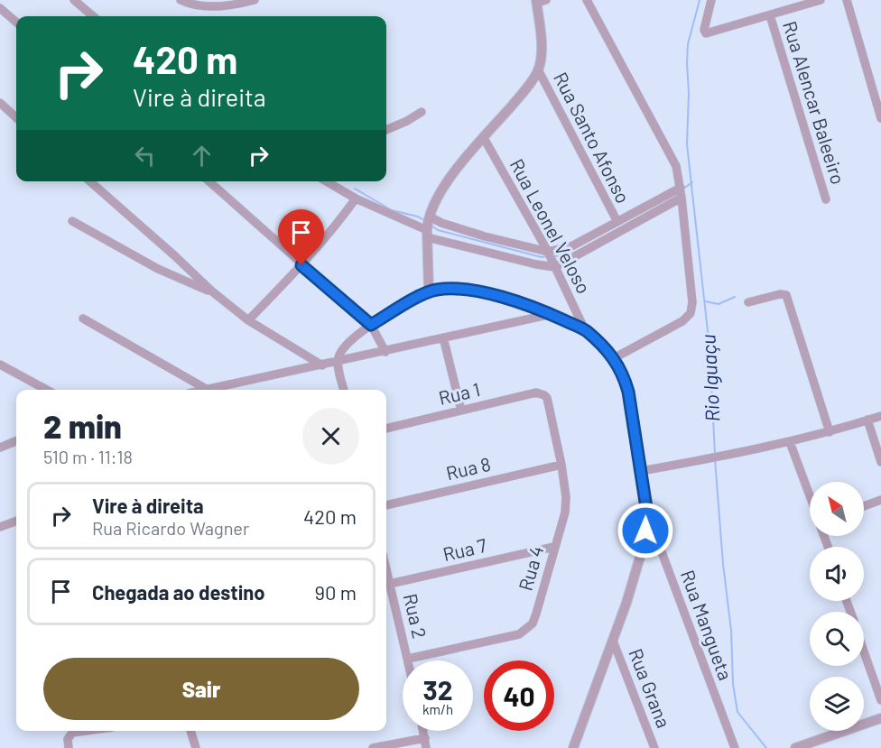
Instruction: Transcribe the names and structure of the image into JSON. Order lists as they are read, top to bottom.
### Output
{
  "streets": {
    "street": [
      "Rua Alencar Baleeiro",
      "Rua Santo Afonso",
      "Rua Leonel Veloso",
      "Rua 1",
      "Rua 8",
      "Rua 7",
      "Rua 4",
      "Rua 2",
      "Rua Mangueta",
      "Rua Grana"
    ]
  },
  "crossings": [
    ["Rua 1", "Rua 4"],
    ["Rua 8", "Rua 4"],
    ["Rua 7", "Rua 4"],
    ["Rua 4", "Rua 2"]
  ],
  "water": ["Rio Iguaçu"],
  "north": "top left",
  "page": {
    "turn": ["420 m", "Vire à direita"],
    "heading": ["2 min", "510 m · 11:18"],
    "list": [
      {
        "name": "Vire à direita",
        "note": "Rua Ricardo Wagner",
        "value": "420 m"
      },
      {
        "name": "Chegada ao destino",
        "value": "90 m"
      }
    ],
    "buttons": "Sair",
    "speed": "32 km/h",
    "limit": "40"
  }
}
